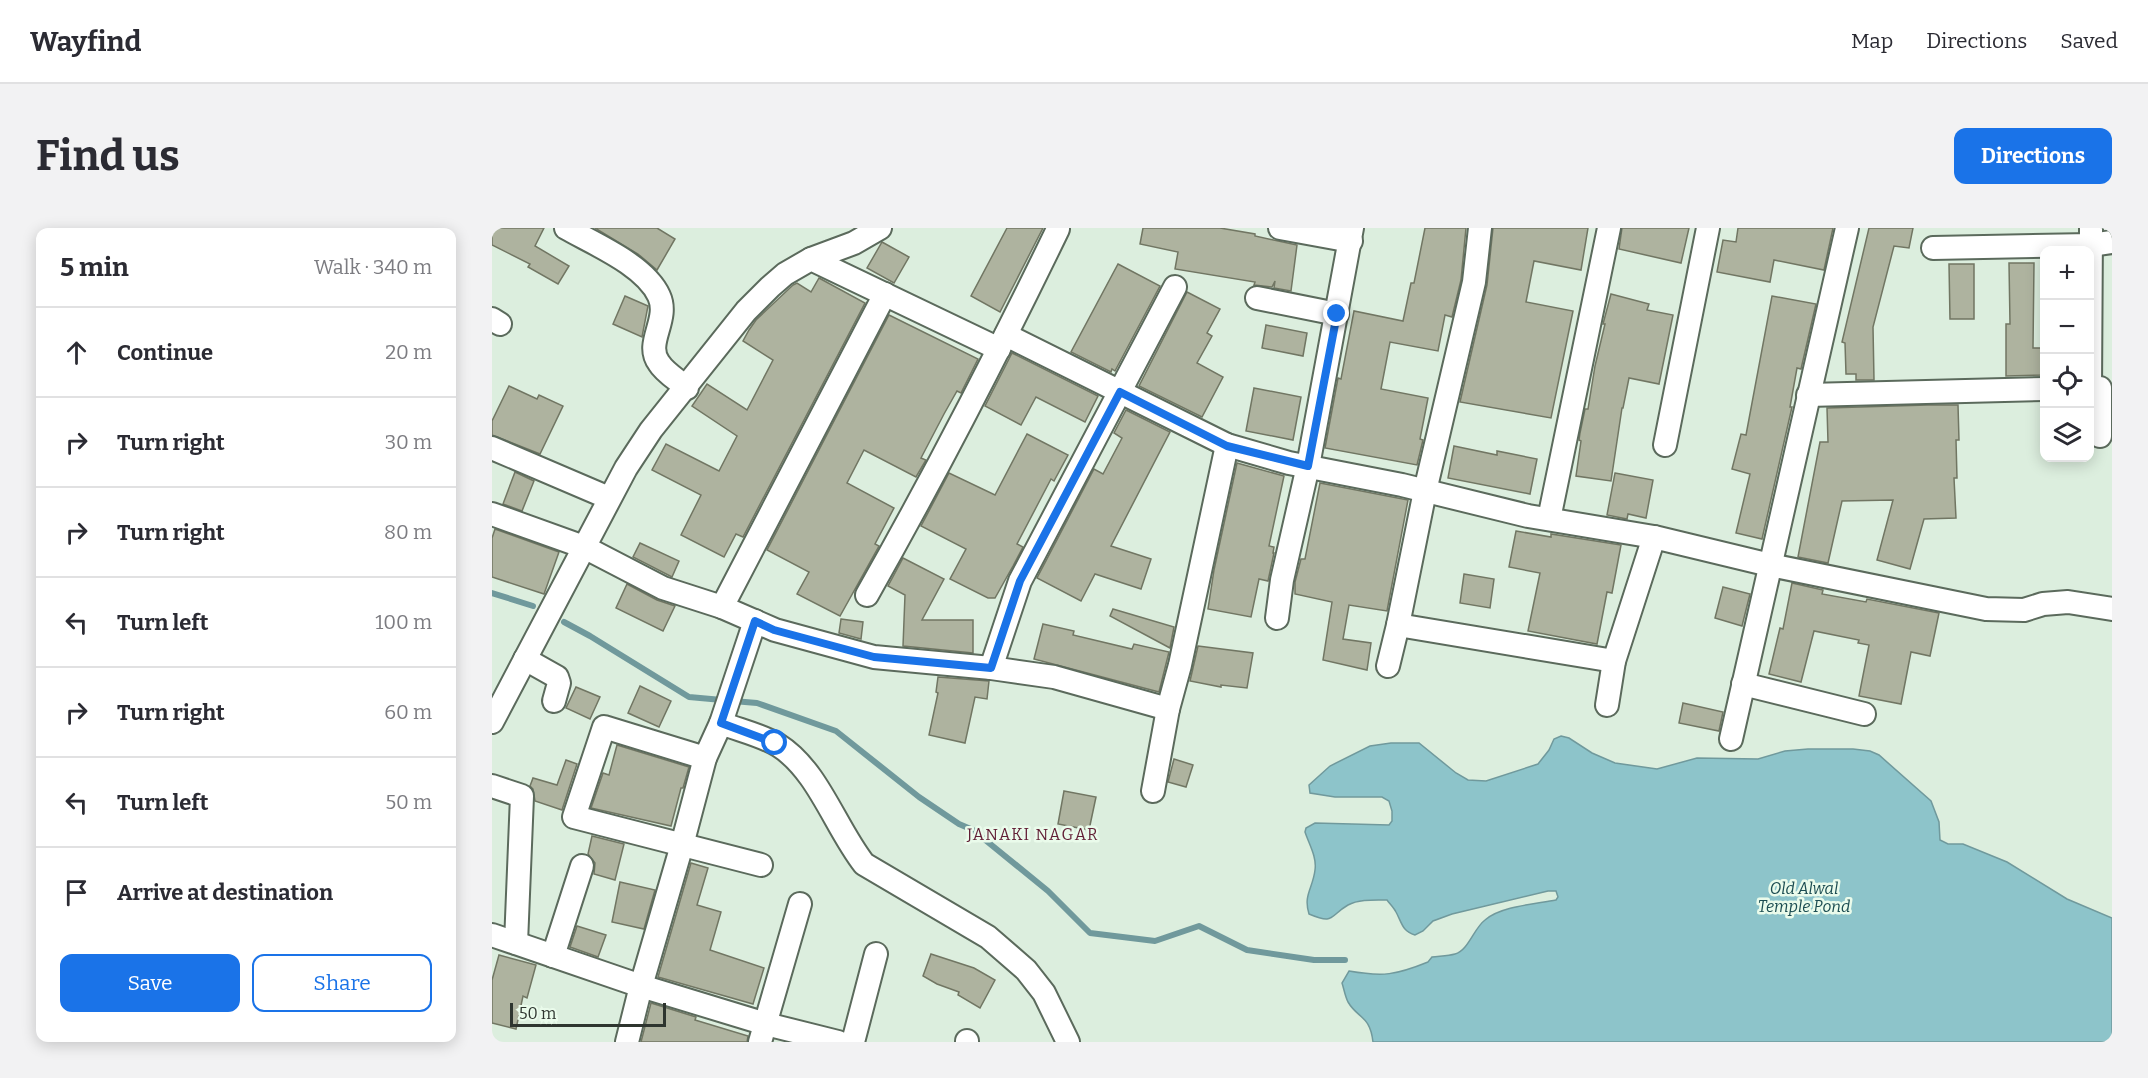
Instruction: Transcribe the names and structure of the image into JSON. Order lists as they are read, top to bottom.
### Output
{
  "districts": ["JANAKI NAGAR"],
  "water": ["Old Alwal Temple Pond"],
  "scale_bar": "50 m",
  "page": {
    "header": "Wayfind",
    "nav": ["Map", "Directions", "Saved"],
    "buttons": [
      "Directions",
      ["Save", "Share"]
    ],
    "title": "Find us",
    "heading": ["5 min", "Walk · 340 m"],
    "map_buttons": ["+", "−"],
    "list": [
      ["Continue", "20 m"],
      ["Turn right", "30 m"],
      ["Turn right", "80 m"],
      ["Turn left", "100 m"],
      ["Turn right", "60 m"],
      ["Turn left", "50 m"],
      "Arrive at destination"
    ],
    "scale": "50 m"
  }
}
